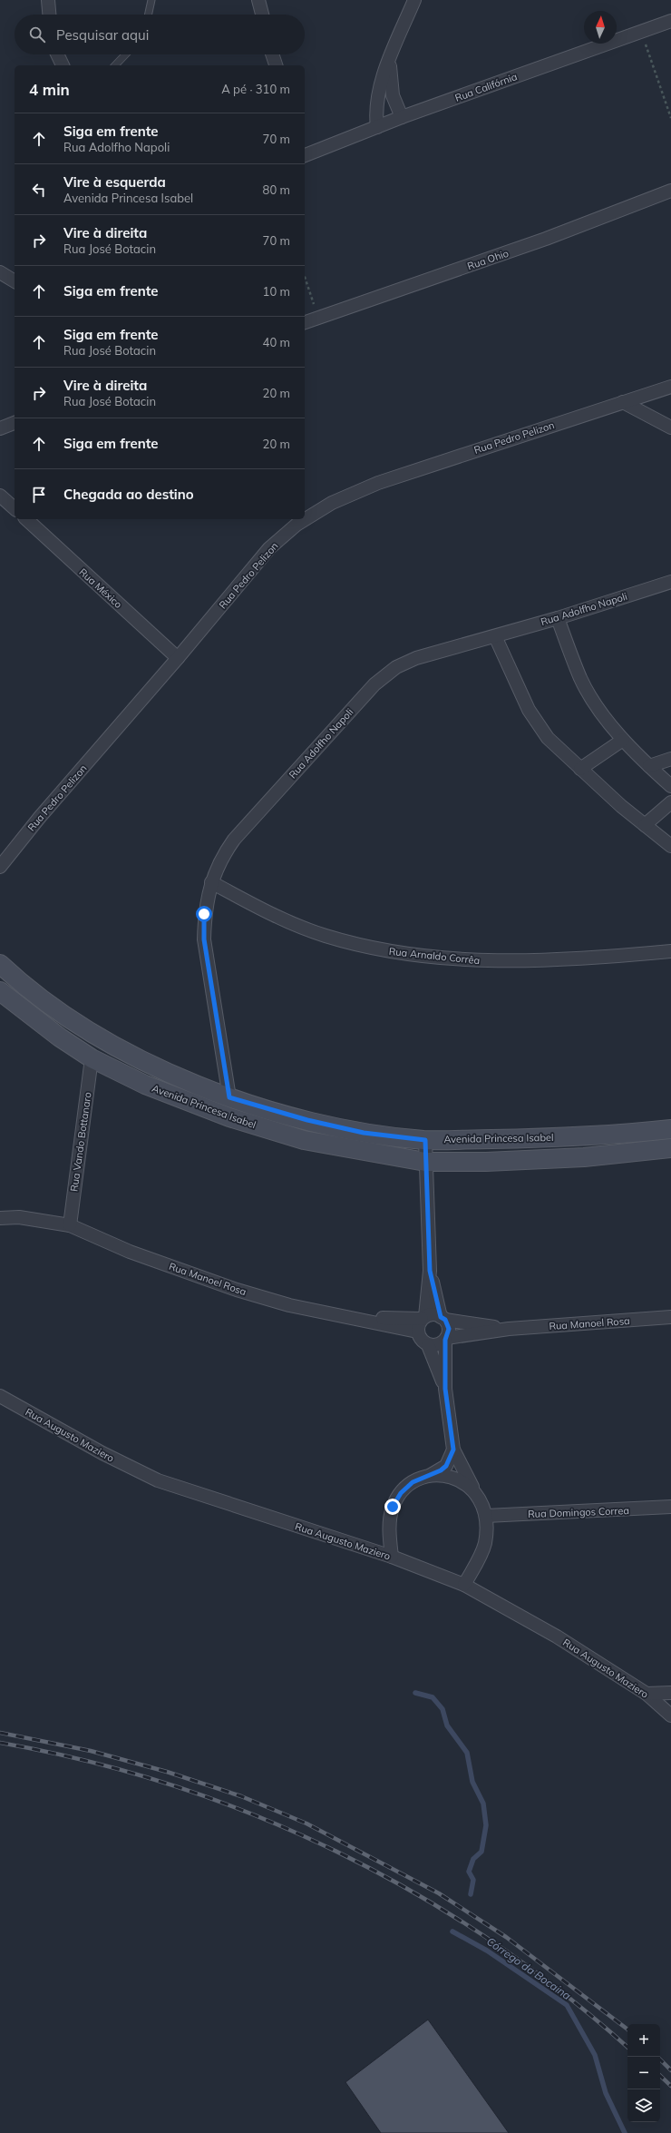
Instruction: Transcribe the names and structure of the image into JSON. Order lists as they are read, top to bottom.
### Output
{
  "streets": {
    "main road": ["Avenida Princesa Isabel"],
    "street": [
      "Rua Califórnia",
      "Rua Ohio",
      "Rua Pedro Pelizon",
      "Rua México",
      "Rua Adolfho Napoli",
      "Rua Arnaldo Corrêa",
      "Rua Vando Bottanaro",
      "Rua Manoel Rosa",
      "Rua Augusto Maziero",
      "Rua Domingos Correa"
    ]
  },
  "crossings": [
    ["Rua Pedro Pelizon", "Rua México"],
    ["Rua Adolfho Napoli", "Rua Arnaldo Corrêa"],
    ["Rua Adolfho Napoli", "Avenida Princesa Isabel"],
    ["Avenida Princesa Isabel", "Rua Vando Bottanaro"],
    ["Rua Vando Bottanaro", "Rua Manoel Rosa"],
    ["Rua Augusto Maziero", "Rua Domingos Correa"]
  ],
  "water": ["Córrego da Bocaina"],
  "north": "top",
  "page": {
    "search": "Pesquisar aqui",
    "heading": ["4 min", "A pé · 310 m"],
    "list": [
      ["Siga em frente", "Rua Adolfho Napoli", "70 m"],
      ["Vire à esquerda", "Avenida Princesa Isabel", "80 m"],
      ["Vire à direita", "Rua José Botacin", "70 m"],
      ["Siga em frente", "10 m"],
      ["Siga em frente", "Rua José Botacin", "40 m"],
      ["Vire à direita", "Rua José Botacin", "20 m"],
      ["Siga em frente", "20 m"],
      "Chegada ao destino"
    ],
    "map_buttons": ["+", "−"]
  }
}
